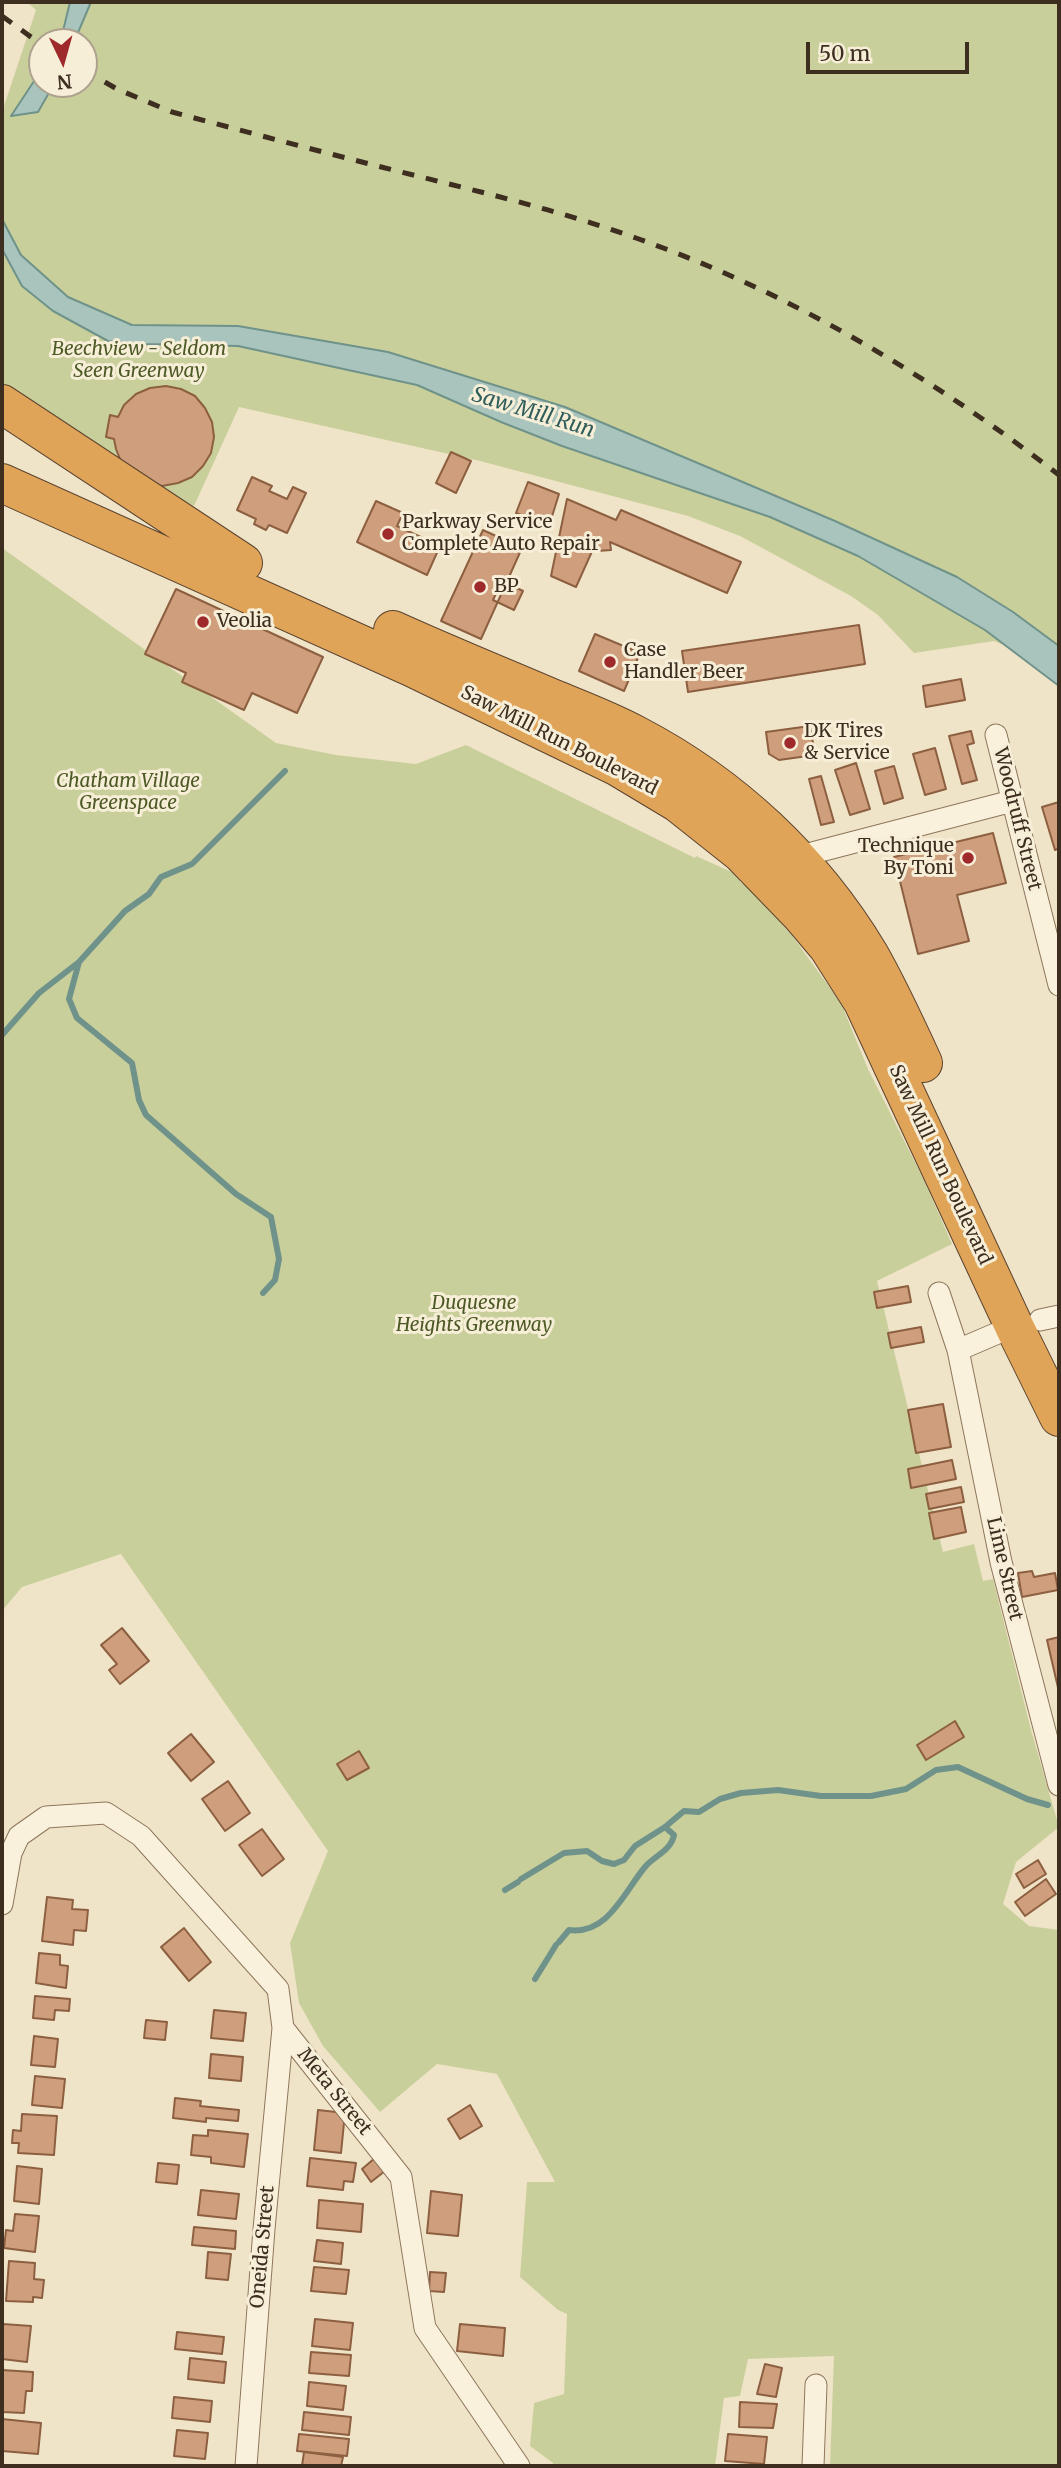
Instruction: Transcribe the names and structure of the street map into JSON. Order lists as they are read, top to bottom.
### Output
{
  "streets": {
    "highway": ["Saw Mill Run Boulevard"],
    "street": [
      "Woodruff Street",
      "Lime Street",
      "Meta Street",
      "Oneida Street"
    ]
  },
  "crossings": [
    ["Meta Street", "Oneida Street"]
  ],
  "water": ["Saw Mill Run"],
  "parks": ["Beechview - Seldom Seen Greenway", "Chatham Village Greenspace", "Duquesne Heights Greenway"],
  "places": [
    "Parkway Service Complete Auto Repair",
    "BP",
    "Veolia",
    "Case Handler Beer",
    "DK Tires & Service",
    "Technique By Toni"
  ],
  "scale_bar": "50 m",
  "north": "bottom"
}
